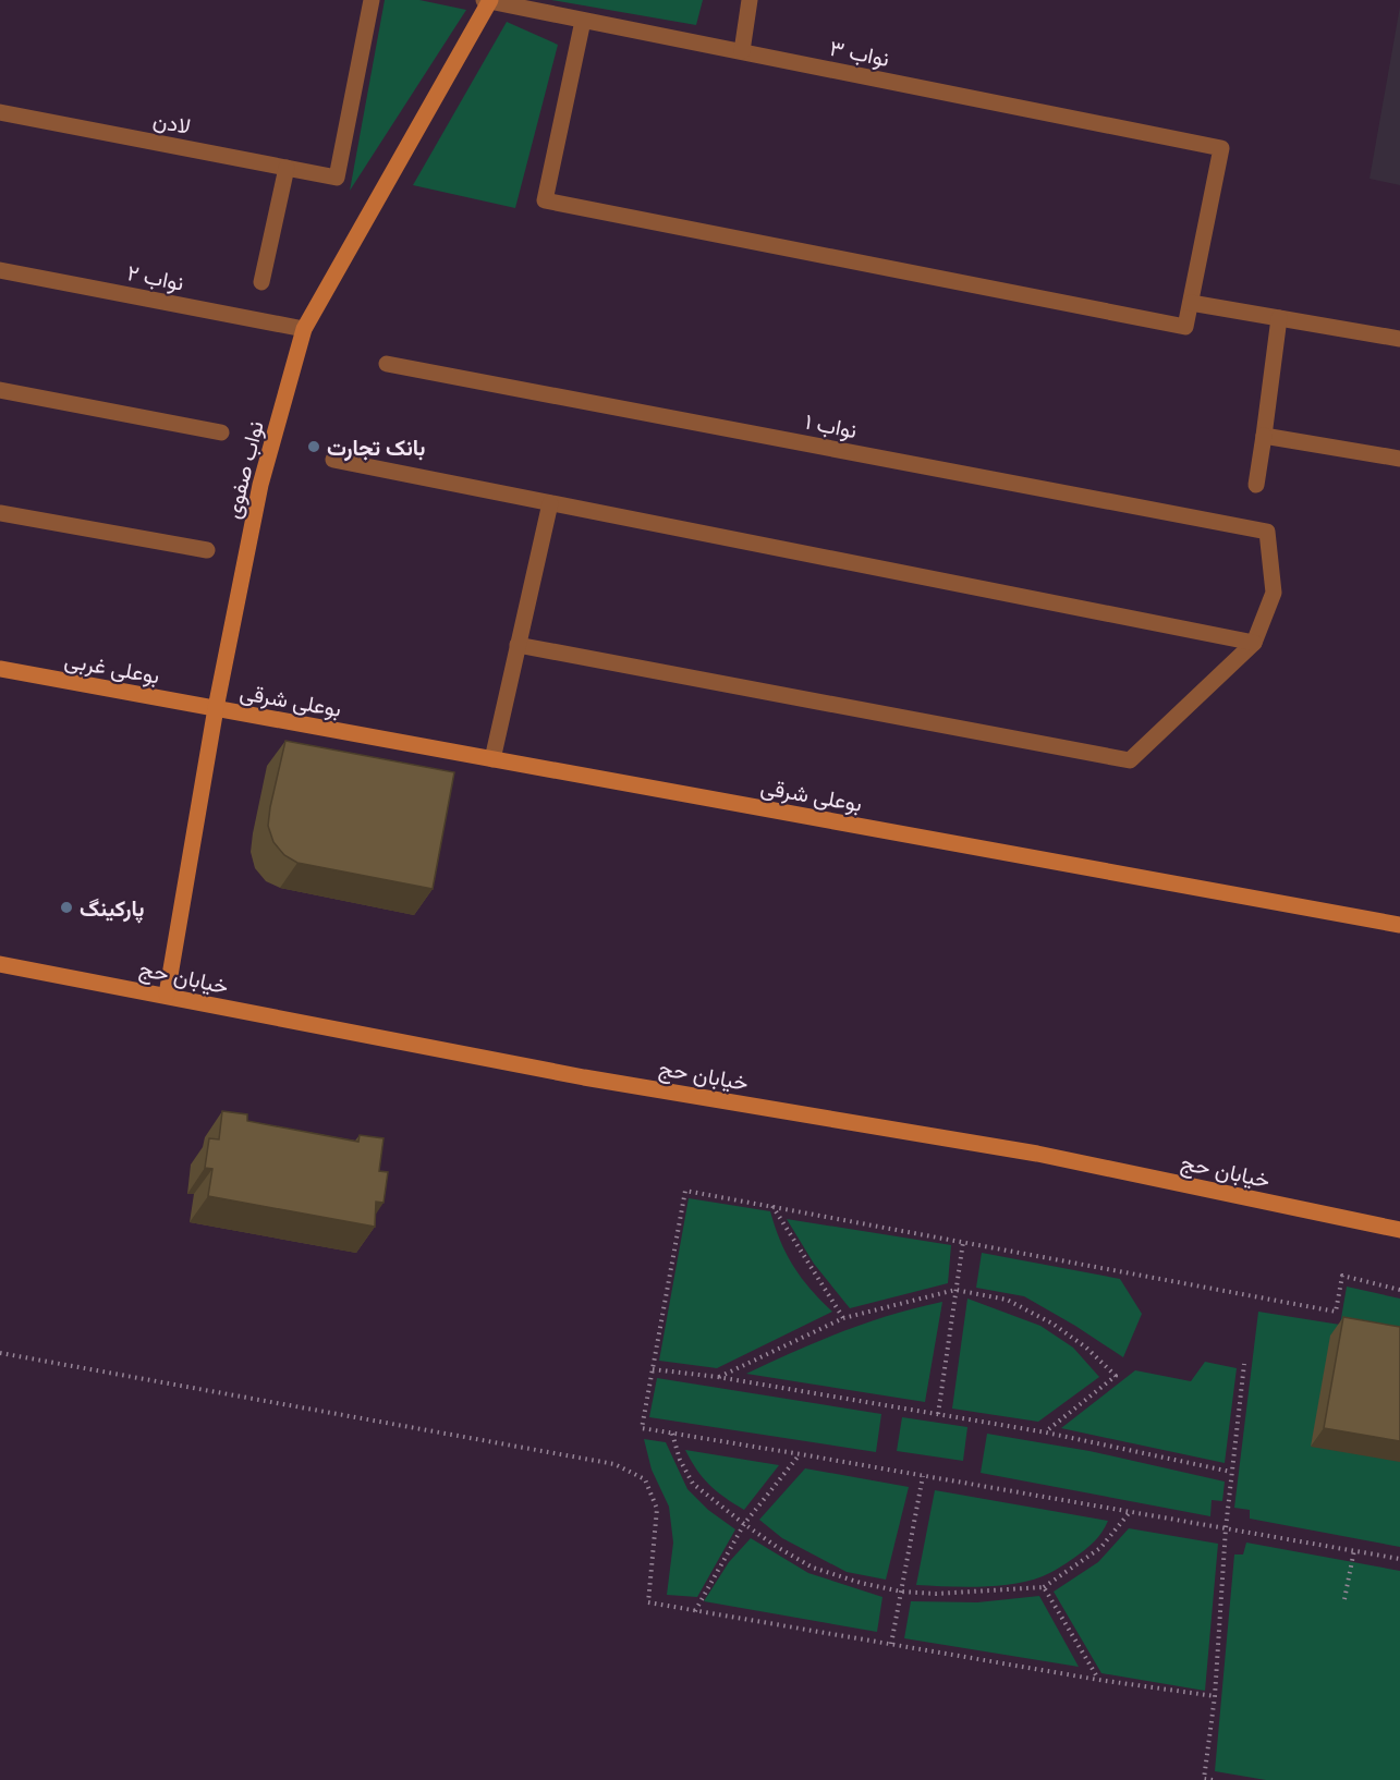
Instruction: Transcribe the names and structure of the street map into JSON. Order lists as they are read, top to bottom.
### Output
{
  "streets": {
    "street": [
      "نواب ۳",
      "لادن",
      "نواب ۲",
      "نواب ۱",
      "نواب صفوی",
      "بوعلی غربی",
      "بوعلی شرقی",
      "خیابان حج"
    ]
  },
  "crossings": [
    ["نواب ۳", "نواب صفوی"],
    ["نواب ۲", "نواب صفوی"],
    ["نواب صفوی", "بوعلی غربی"],
    ["نواب صفوی", "بوعلی شرقی"],
    ["نواب صفوی", "خیابان حج"],
    ["بوعلی غربی", "بوعلی شرقی"]
  ],
  "places": ["بانک تجارت", "پارکینگ"]
}
